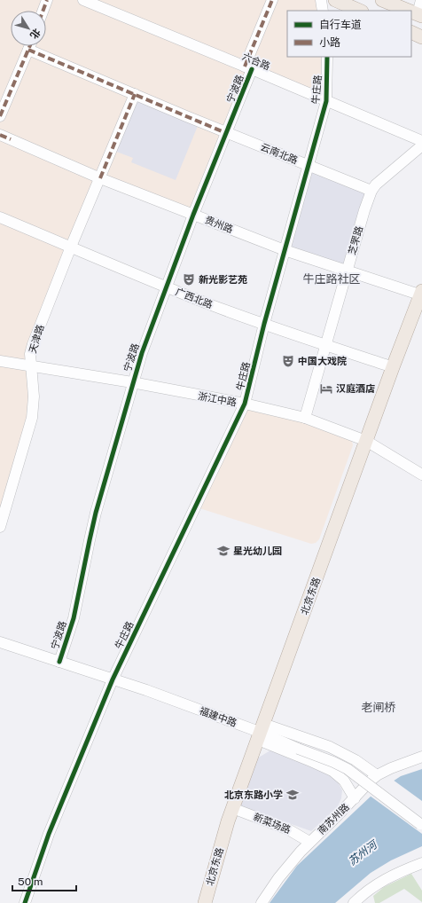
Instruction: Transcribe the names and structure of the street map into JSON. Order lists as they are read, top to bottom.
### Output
{
  "streets": {
    "main road": ["北京东路"],
    "street": [
      "六合路",
      "宁波路",
      "牛庄路",
      "云南北路",
      "贵州路",
      "芝罘路",
      "广西北路",
      "天津路",
      "浙江中路",
      "福建中路",
      "南苏州路",
      "新菜场路"
    ]
  },
  "crossings": [
    ["六合路", "宁波路"],
    ["六合路", "牛庄路"],
    ["宁波路", "云南北路"],
    ["宁波路", "贵州路"],
    ["宁波路", "广西北路"],
    ["宁波路", "浙江中路"],
    ["宁波路", "福建中路"],
    ["牛庄路", "云南北路"],
    ["牛庄路", "贵州路"],
    ["牛庄路", "广西北路"],
    ["牛庄路", "浙江中路"],
    ["牛庄路", "福建中路"],
    ["云南北路", "芝罘路"],
    ["云南北路", "天津路"],
    ["贵州路", "芝罘路"],
    ["贵州路", "天津路"],
    ["贵州路", "北京东路"],
    ["芝罘路", "广西北路"],
    ["芝罘路", "浙江中路"],
    ["广西北路", "天津路"],
    ["广西北路", "北京东路"],
    ["天津路", "浙江中路"],
    ["浙江中路", "北京东路"],
    ["北京东路", "福建中路"],
    ["北京东路", "新菜场路"],
    ["福建中路", "南苏州路"],
    ["南苏州路", "新菜场路"]
  ],
  "districts": ["牛庄路社区", "老闸桥"],
  "water": ["苏州河"],
  "places": {
    "theatre": ["新光影艺苑", "中国大戏院"],
    "hotel": ["汉庭酒店"],
    "school or university": ["星光幼儿园", "北京东路小学"]
  },
  "legend": ["自行车道", "小路"],
  "scale_bar": "50 m",
  "north": "bottom right"
}
